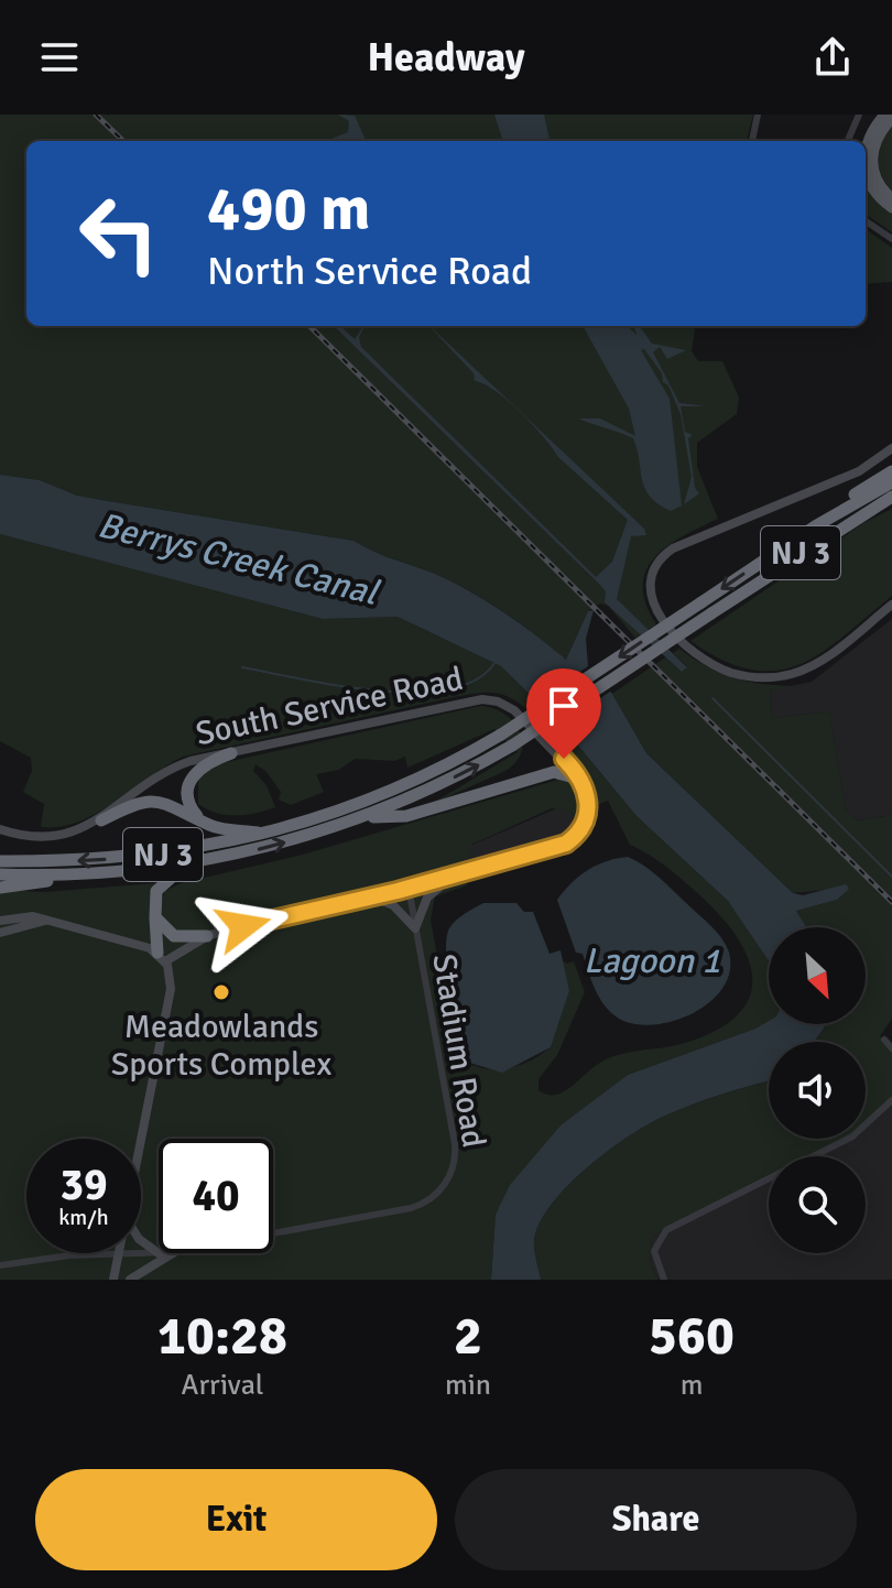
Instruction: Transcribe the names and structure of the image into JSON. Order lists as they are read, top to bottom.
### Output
{
  "streets": {
    "highway": ["NJ 3"],
    "street": ["South Service Road", "Stadium Road"]
  },
  "water": ["Berrys Creek Canal", "Lagoon 1"],
  "places": ["Meadowlands Sports Complex"],
  "north": "bottom right",
  "page": {
    "header": "Headway",
    "turn": ["490 m", "North Service Road"],
    "speed": "39 km/h",
    "limit": "40",
    "eta": [
      "10:28",
      "Arrival",
      "2",
      "min",
      "560",
      "m"
    ],
    "buttons": ["Exit", "Share"]
  }
}
